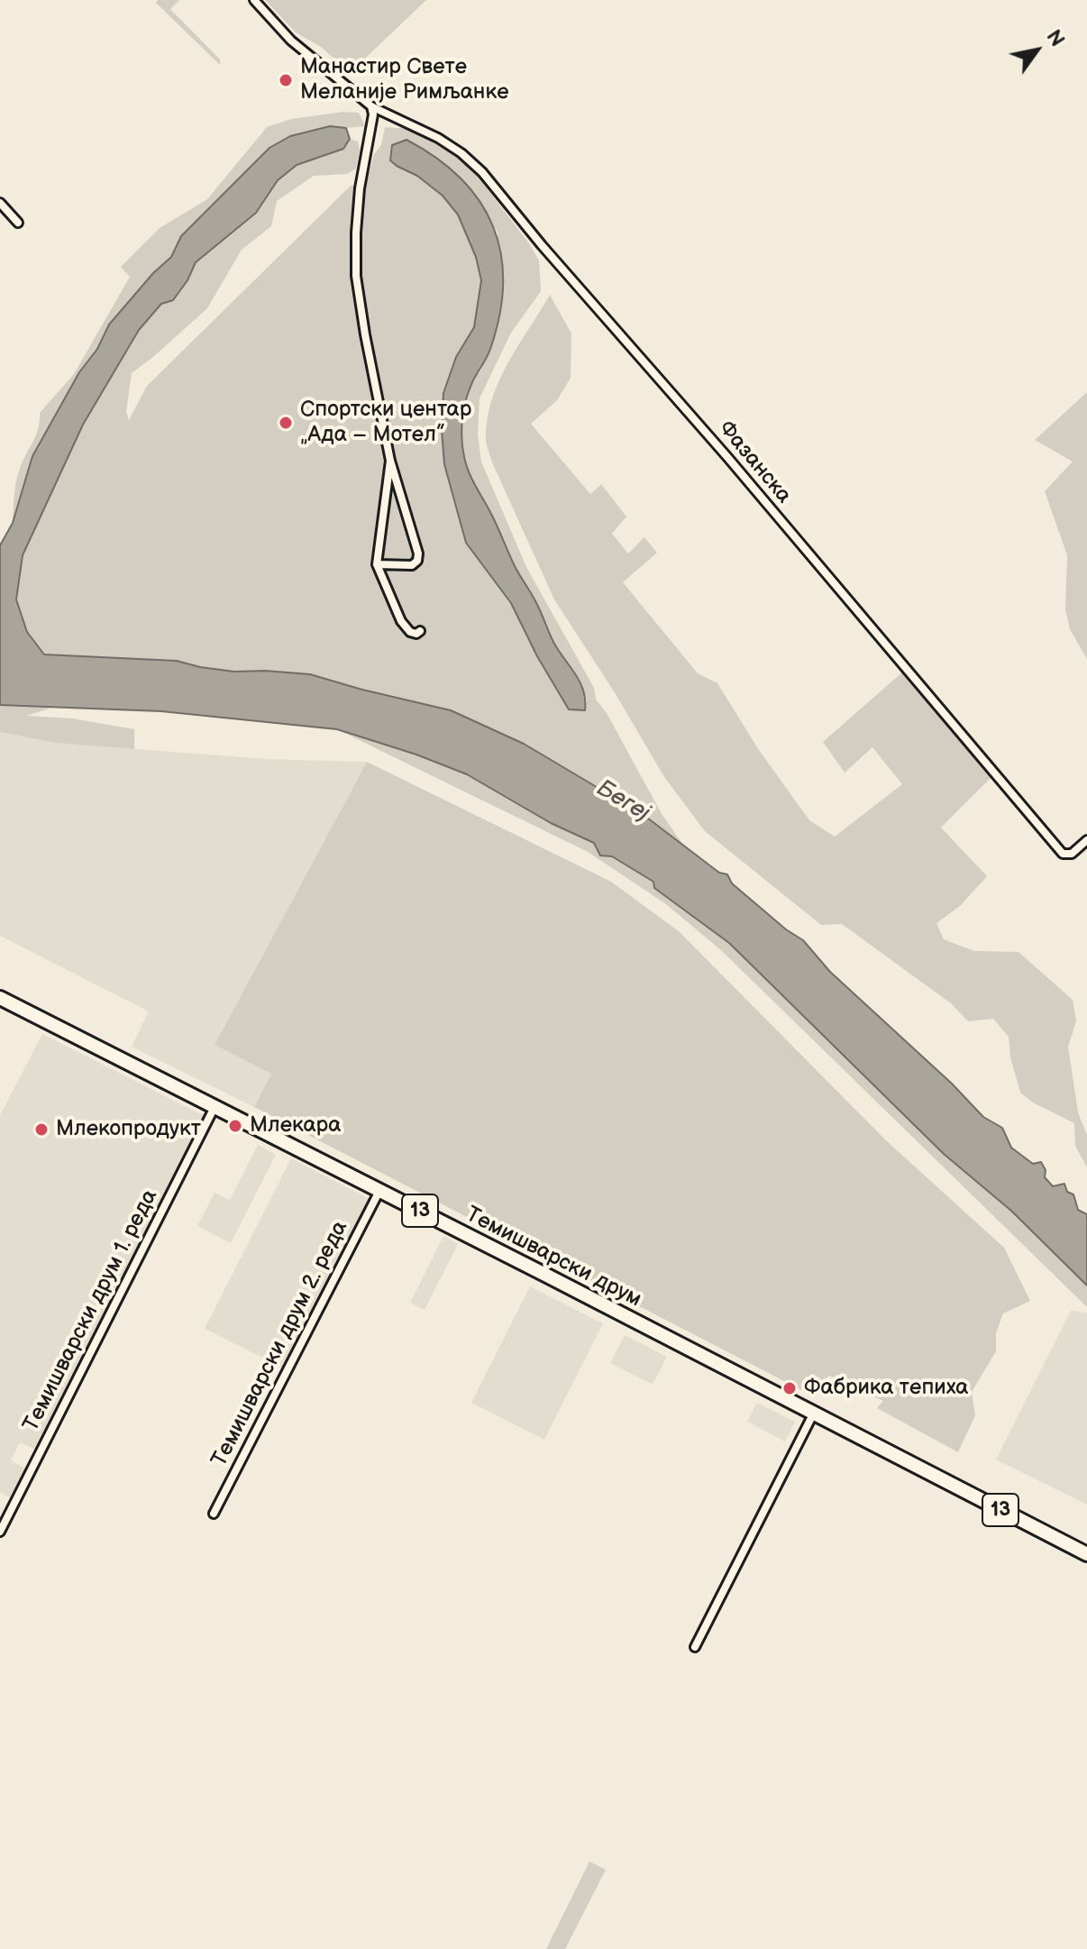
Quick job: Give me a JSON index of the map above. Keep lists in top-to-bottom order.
{
  "streets": {
    "main road": ["13", "Темишварски друм"],
    "street": ["Фазанска", "Темишварски друм 1. реда", "Темишварски друм 2. реда"]
  },
  "crossings": [
    ["Темишварски друм", "Темишварски друм 1. реда"],
    ["Темишварски друм", "Темишварски друм 2. реда"]
  ],
  "water": ["Бегеј"],
  "places": [
    "Манастир Свете Меланије Римљанке",
    "Спортски центар „Ада – Мотел”",
    "Млекара",
    "Млекопродукт",
    "Фабрика тепиха"
  ],
  "north": "top right"
}
